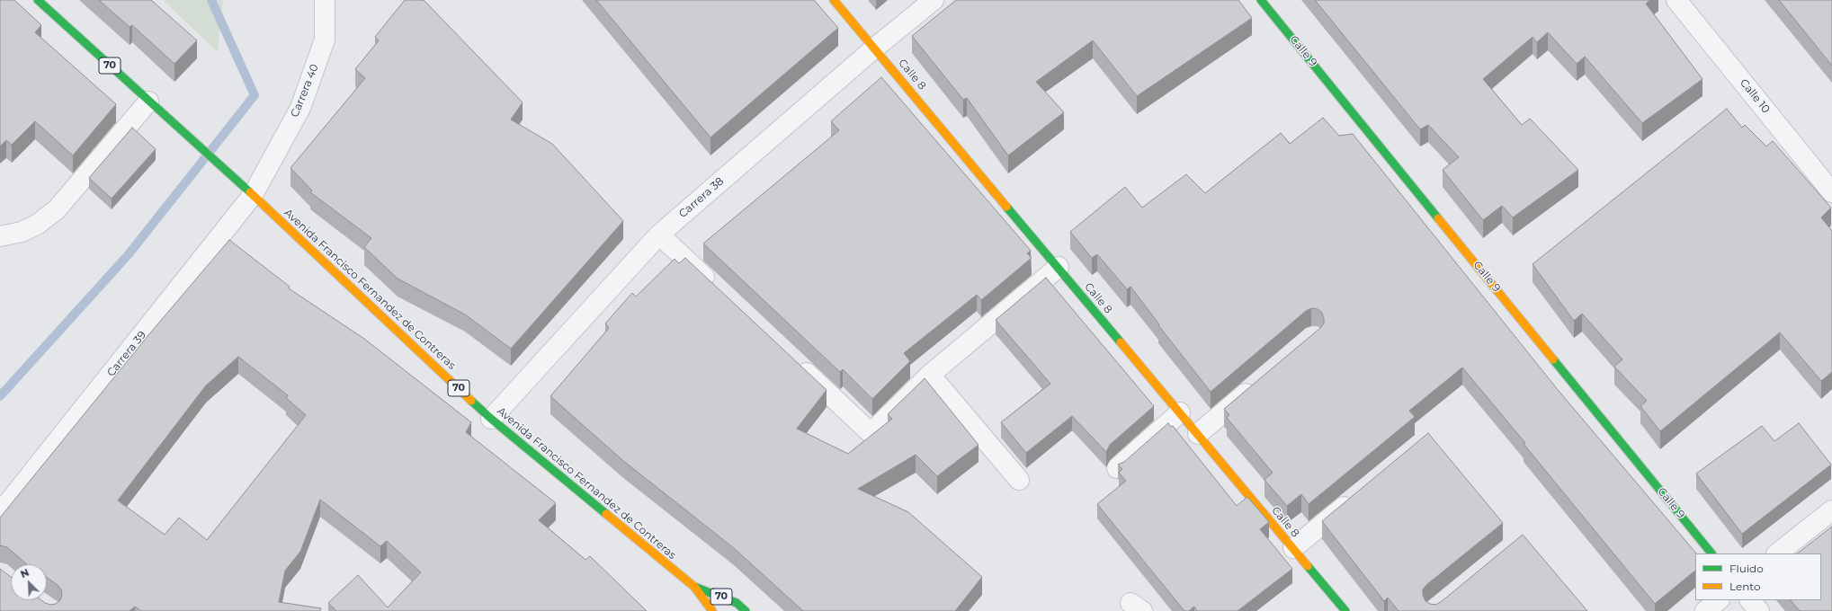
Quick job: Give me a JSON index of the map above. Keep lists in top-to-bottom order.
{
  "streets": {
    "street": [
      "Calle 9",
      "70",
      "Calle 8",
      "Carrera 40",
      "Calle 10",
      "Carrera 38",
      "Avenida Francisco Fernandez de Contreras",
      "Carrera 39"
    ]
  },
  "crossings": [
    ["Calle 8", "Carrera 38"],
    ["Carrera 40", "Avenida Francisco Fernandez de Contreras"],
    ["Carrera 40", "Carrera 39"],
    ["Carrera 38", "Avenida Francisco Fernandez de Contreras"],
    ["Avenida Francisco Fernandez de Contreras", "Carrera 39"]
  ],
  "legend": ["Fluido", "Lento"],
  "north": "top left"
}
